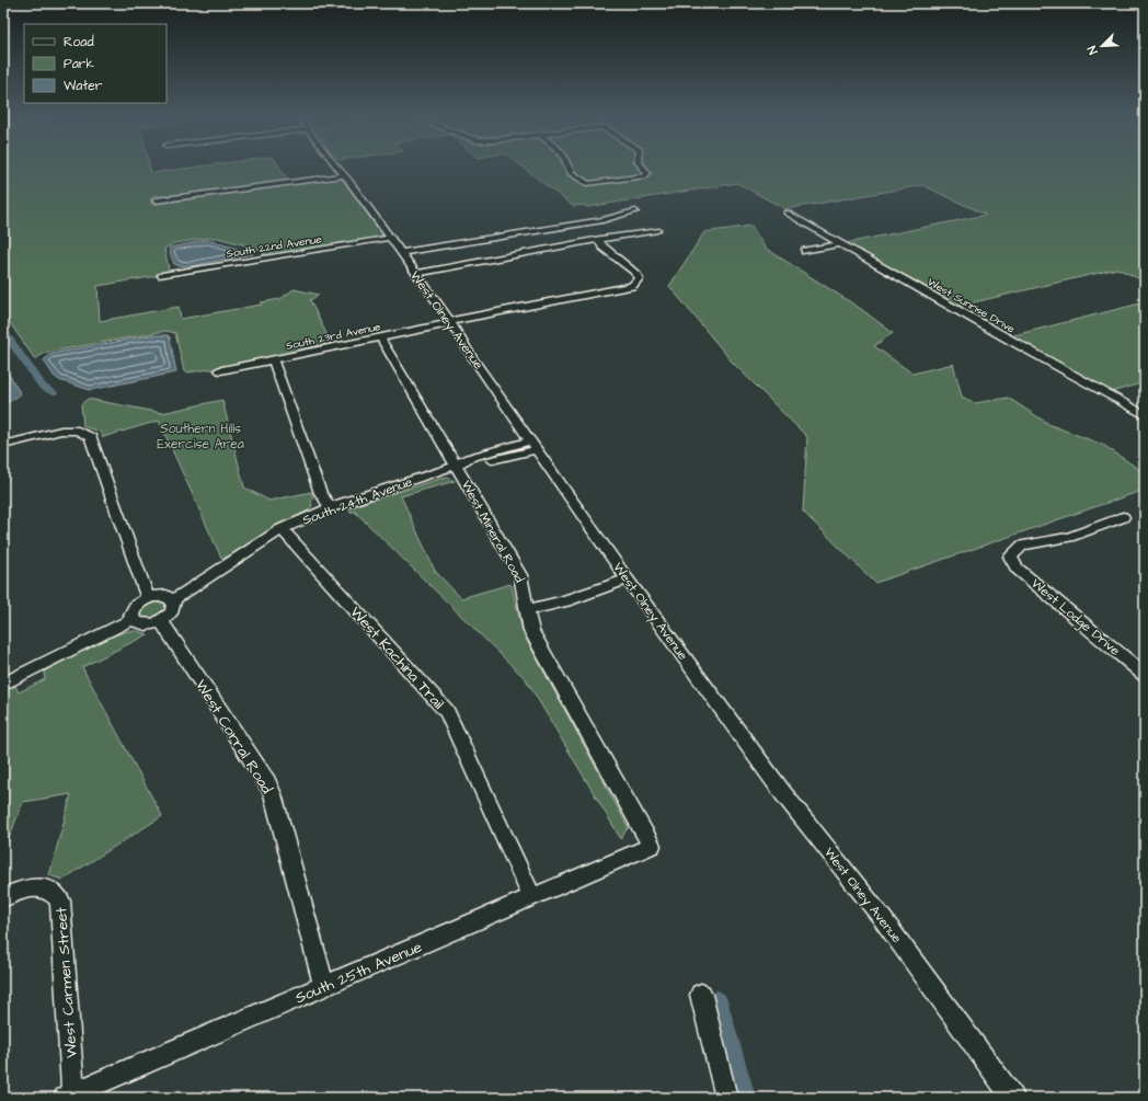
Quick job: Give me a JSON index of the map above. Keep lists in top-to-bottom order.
{
  "streets": {
    "street": [
      "South 22nd Avenue",
      "West Sunrise Drive",
      "West Olney Avenue",
      "South 23rd Avenue",
      "South 24th Avenue",
      "West Mineral Road",
      "West Lodge Drive",
      "West Kachina Trail",
      "West Corral Road",
      "South 25th Avenue",
      "West Carmen Street"
    ]
  },
  "crossings": [
    ["South 22nd Avenue", "West Olney Avenue"],
    ["West Olney Avenue", "South 23rd Avenue"],
    ["West Olney Avenue", "South 24th Avenue"],
    ["South 23rd Avenue", "West Mineral Road"],
    ["South 24th Avenue", "West Mineral Road"],
    ["South 24th Avenue", "West Kachina Trail"],
    ["South 24th Avenue", "West Corral Road"],
    ["West Mineral Road", "South 25th Avenue"],
    ["West Kachina Trail", "South 25th Avenue"],
    ["West Corral Road", "South 25th Avenue"],
    ["South 25th Avenue", "West Carmen Street"]
  ],
  "parks": ["Southern Hills Exercise Area"],
  "legend": ["Road", "Park", "Water"],
  "north": "bottom left"
}
